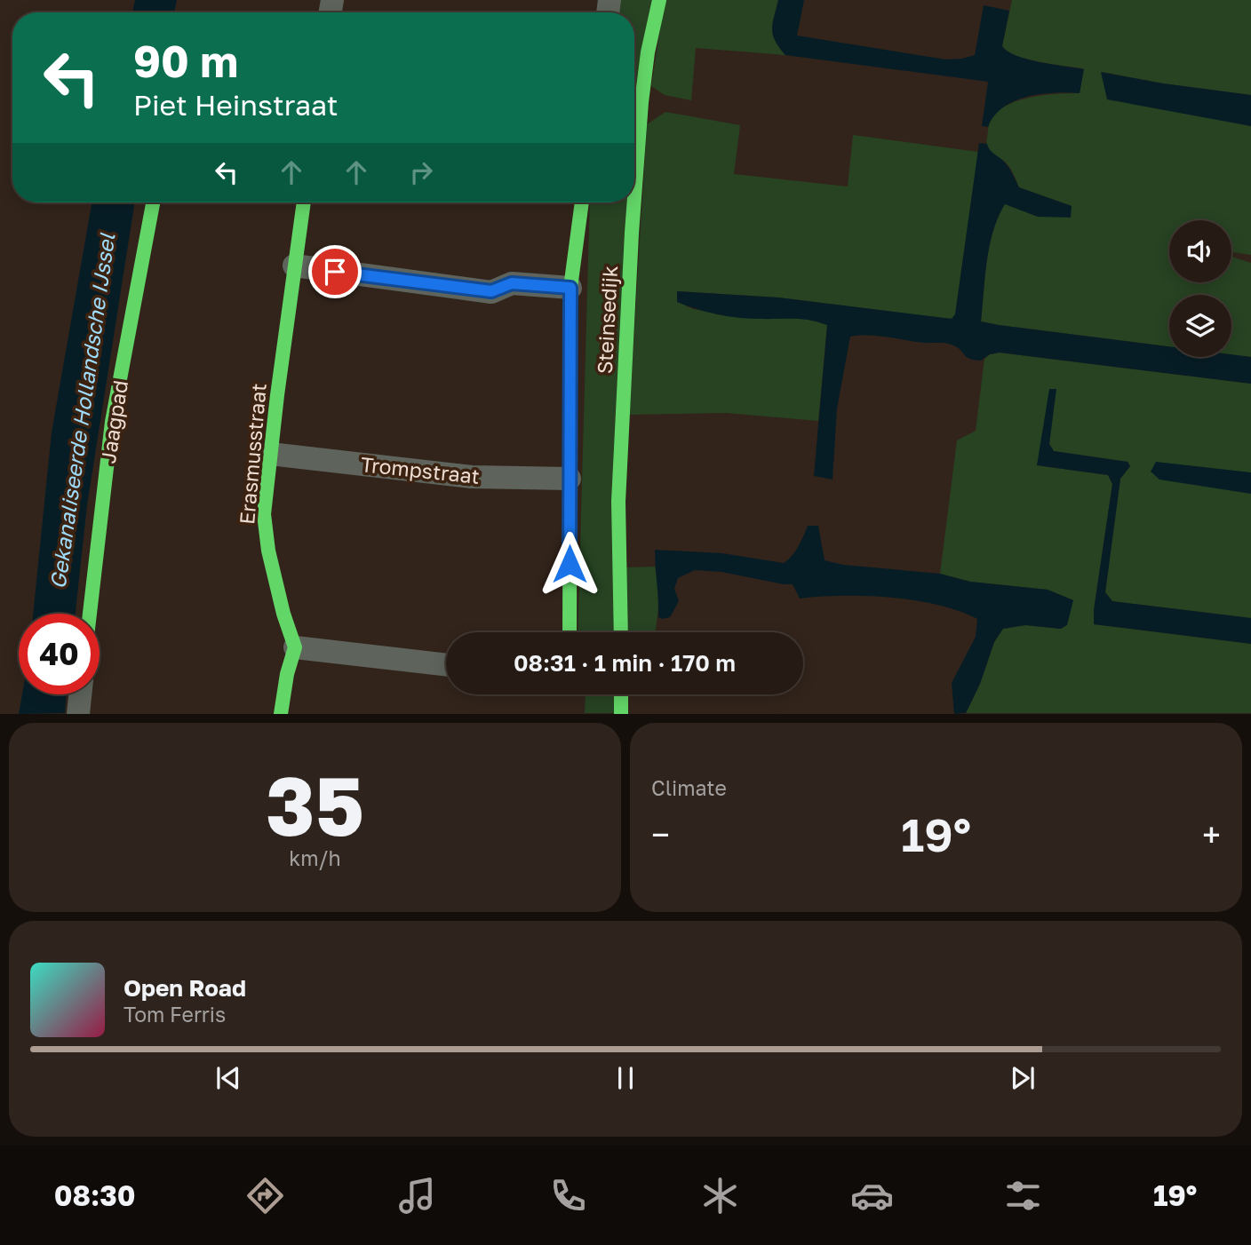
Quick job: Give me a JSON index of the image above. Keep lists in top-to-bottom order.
{
  "streets": {
    "street": [
      "Steinsedijk",
      "Jaagpad",
      "Erasmusstraat",
      "Trompstraat"
    ]
  },
  "crossings": [
    ["Erasmusstraat", "Trompstraat"]
  ],
  "water": ["Gekanaliseerde Hollandsche IJssel"],
  "page": {
    "turn": ["90 m", "Piet Heinstraat"],
    "limit": "40",
    "trip": "08:31 · 1 min · 170 m",
    "tile": [
      ["35", "km/h"],
      "Climate"
    ],
    "heat": ["−", "19°", "+"],
    "song": ["Open Road", "Tom Ferris"],
    "tabs": ["08:30", "19°"]
  }
}
